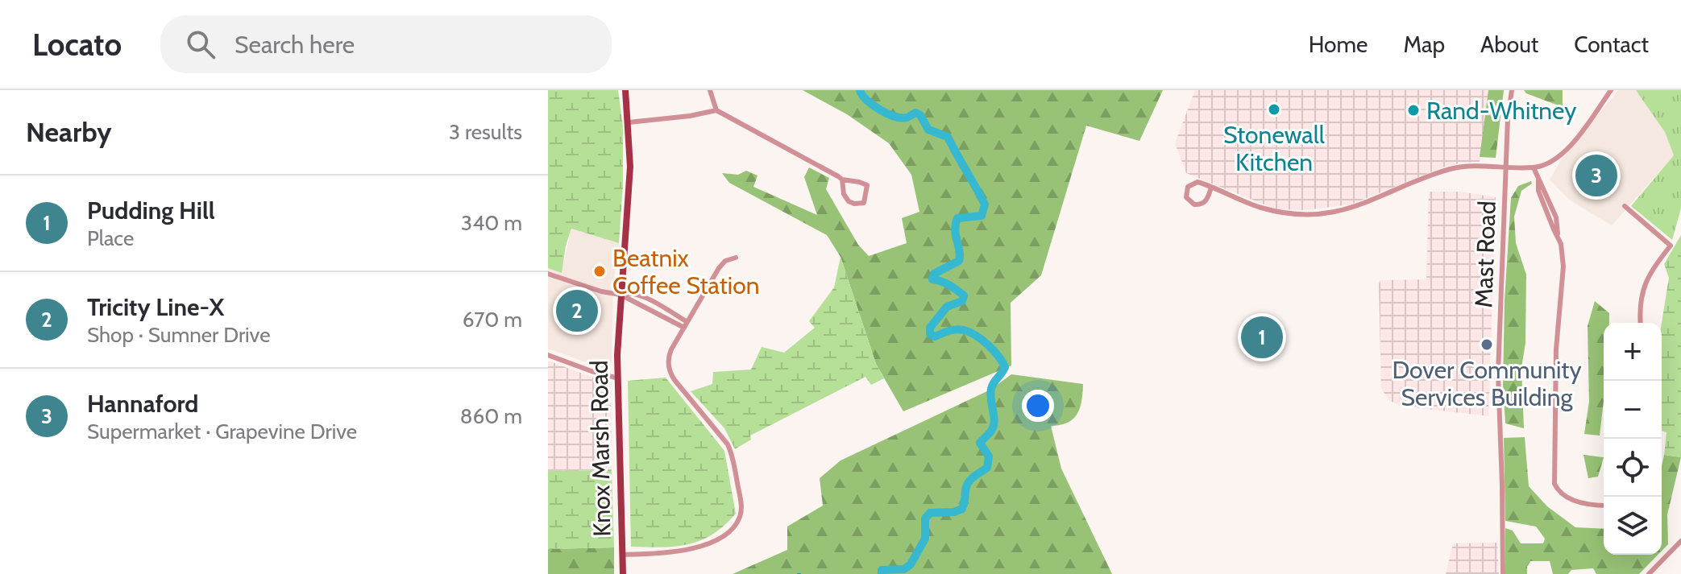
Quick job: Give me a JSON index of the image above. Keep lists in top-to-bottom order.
{
  "streets": {
    "main road": ["Knox Marsh Road"],
    "street": ["Mast Road"]
  },
  "places": [
    "Stonewall Kitchen",
    "Rand-Whitney",
    "Beatnix Coffee Station",
    "Dover Community Services Building"
  ],
  "page": {
    "header": "Locato",
    "search": "Search here",
    "nav": [
      "Home",
      "Map",
      "About",
      "Contact"
    ],
    "heading": ["Nearby", "3 results"],
    "pins": ["3", "2", "1"],
    "list": [
      {
        "mark": "1",
        "name": "Pudding Hill",
        "note": "Place",
        "value": "340 m"
      },
      {
        "mark": "2",
        "name": "Tricity Line-X",
        "note": "Shop · Sumner Drive",
        "value": "670 m"
      },
      {
        "mark": "3",
        "name": "Hannaford",
        "note": "Supermarket · Grapevine Drive",
        "value": "860 m"
      }
    ],
    "map_buttons": ["+", "−"]
  }
}
